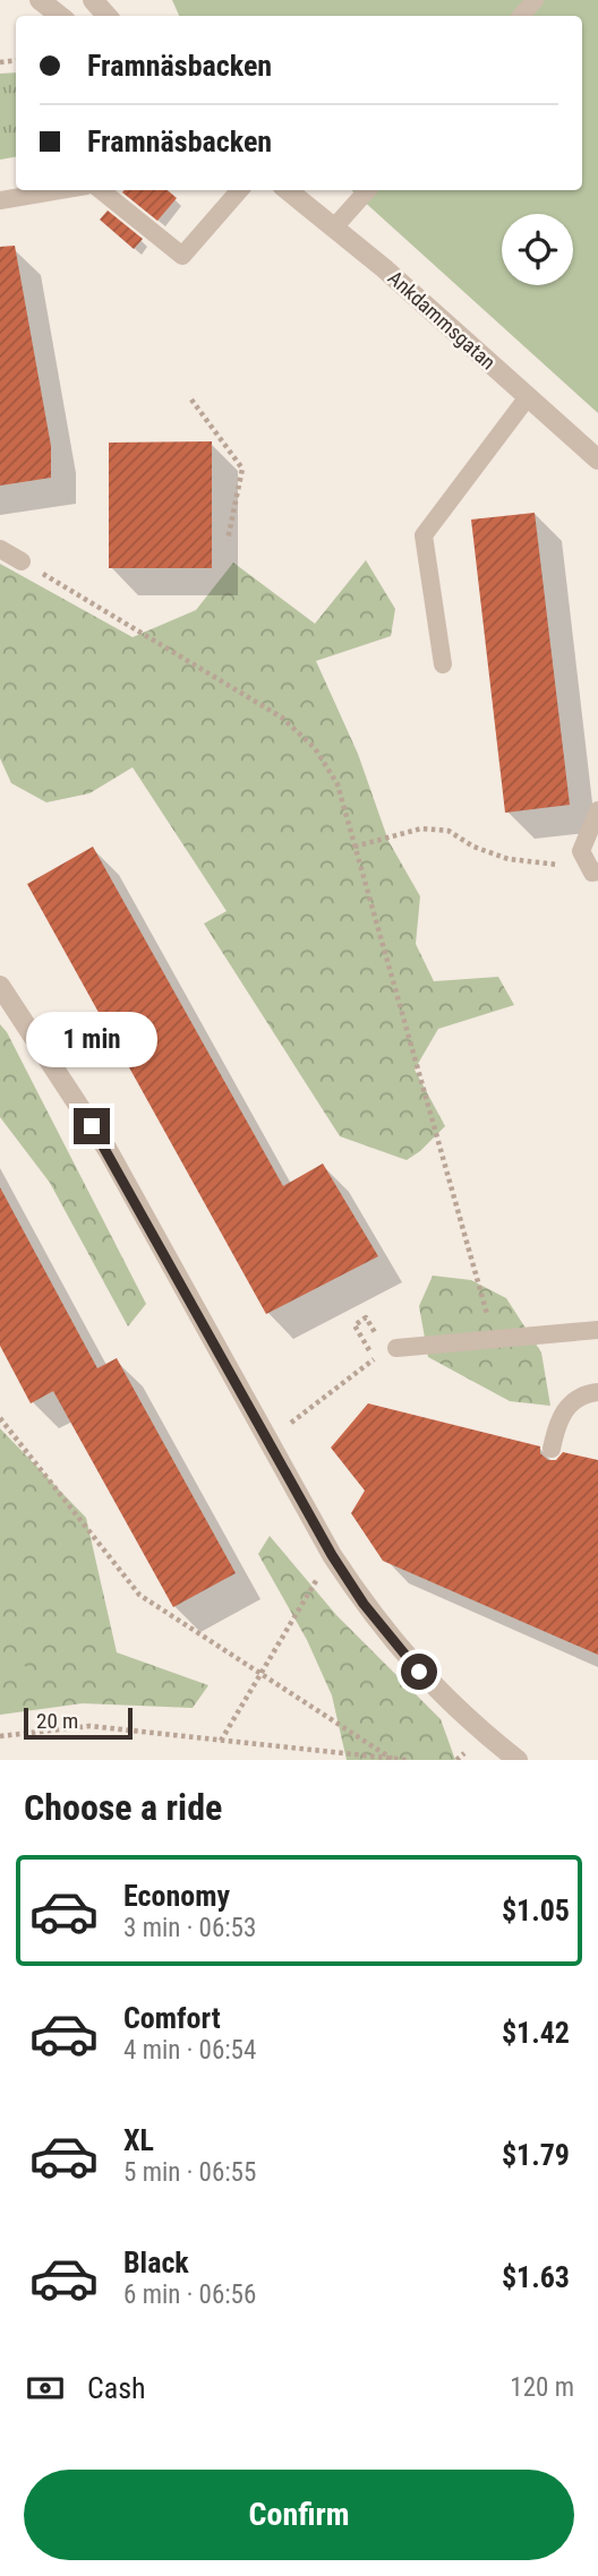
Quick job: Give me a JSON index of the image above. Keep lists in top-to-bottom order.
{
  "streets": {
    "street": ["Ankdammsgatan"]
  },
  "scale_bar": "20 m",
  "page": {
    "banner": ["Framnäsbacken", "Framnäsbacken"],
    "bubble": "1 min",
    "scale": "20 m",
    "heading": "Choose a ride",
    "list": [
      {
        "name": "Economy",
        "note": "3 min · 06:53",
        "value": "$1.05"
      },
      {
        "name": "Comfort",
        "note": "4 min · 06:54",
        "value": "$1.42"
      },
      {
        "name": "XL",
        "note": "5 min · 06:55",
        "value": "$1.79"
      },
      {
        "name": "Black",
        "note": "6 min · 06:56",
        "value": "$1.63"
      }
    ],
    "pay": ["Cash", "120 m"],
    "buttons": "Confirm"
  }
}
